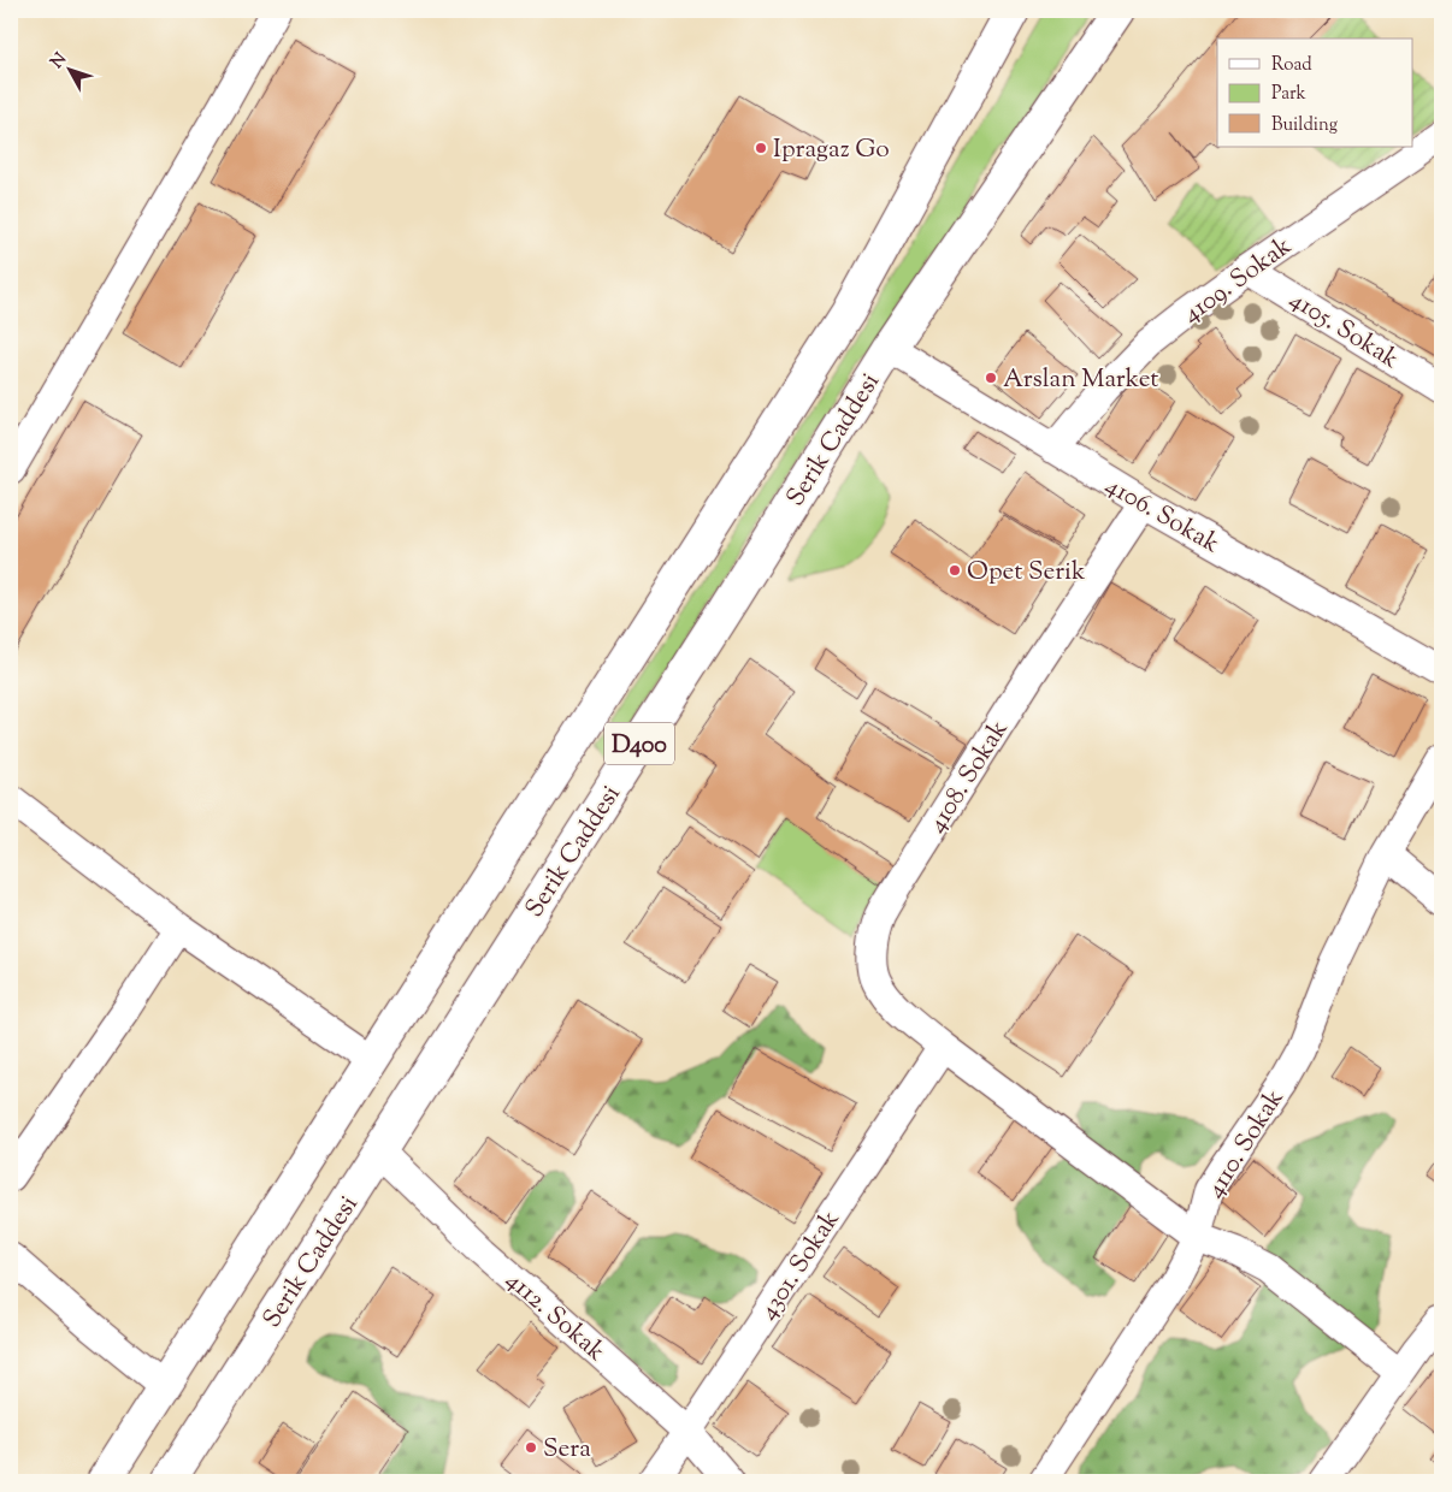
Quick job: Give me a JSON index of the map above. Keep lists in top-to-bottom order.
{
  "streets": {
    "highway": ["Serik Caddesi", "D400"],
    "street": [
      "4109. Sokak",
      "4105. Sokak",
      "4106. Sokak",
      "4108. Sokak",
      "4110. Sokak",
      "4301. Sokak",
      "4112. Sokak"
    ]
  },
  "crossings": [
    ["4109. Sokak", "4105. Sokak"],
    ["4109. Sokak", "4106. Sokak"],
    ["Serik Caddesi", "4106. Sokak"],
    ["Serik Caddesi", "4112. Sokak"],
    ["4106. Sokak", "4108. Sokak"],
    ["4108. Sokak", "4110. Sokak"],
    ["4108. Sokak", "4301. Sokak"],
    ["4301. Sokak", "4112. Sokak"]
  ],
  "places": [
    "Ipragaz Go",
    "Arslan Market",
    "Opet Serik",
    "Sera"
  ],
  "legend": ["Road", "Park", "Building"],
  "north": "top left"
}
